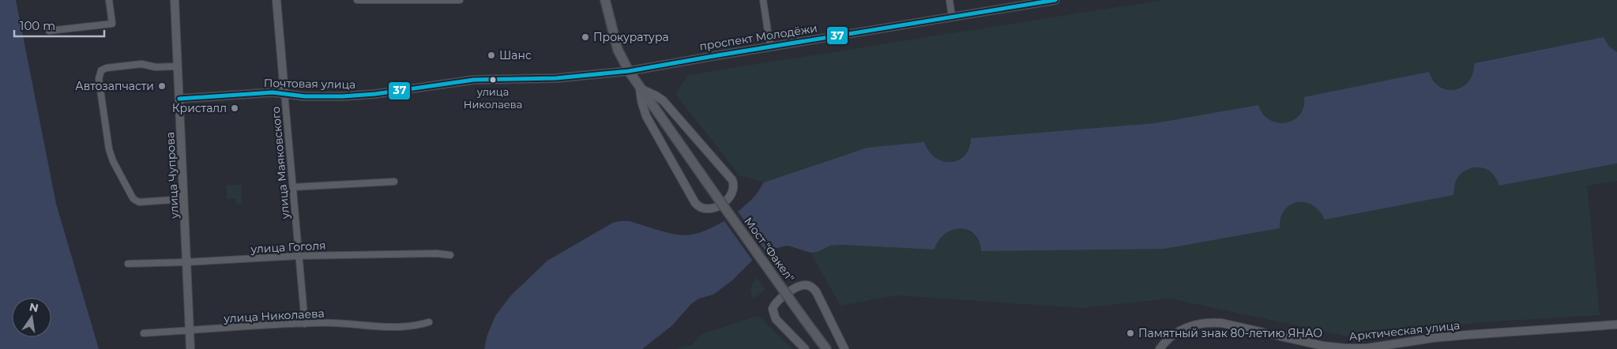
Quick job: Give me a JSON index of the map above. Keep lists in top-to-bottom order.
{
  "streets": {
    "main road": ["Мост \"Факел\""],
    "street": [
      "проспект Молодёжи",
      "Почтовая улица",
      "улица Маяковского",
      "улица Чупрова",
      "улица Гоголя",
      "улица Николаева",
      "Арктическая улица"
    ]
  },
  "crossings": [
    ["проспект Молодёжи", "Почтовая улица"],
    ["проспект Молодёжи", "Мост \"Факел\""],
    ["Почтовая улица", "улица Маяковского"],
    ["Почтовая улица", "улица Чупрова"],
    ["Почтовая улица", "Мост \"Факел\""],
    ["улица Маяковского", "улица Гоголя"],
    ["улица Маяковского", "улица Николаева"],
    ["улица Чупрова", "улица Гоголя"],
    ["улица Чупрова", "улица Николаева"]
  ],
  "places": [
    "Прокуратура",
    "Шанс",
    "улица Николаева",
    "Автозапчасти",
    "Кристалл",
    "Памятный знак 80-летию ЯНАО"
  ],
  "lines": ["transit line 37"],
  "scale_bar": "100 m",
  "north": "top"
}
